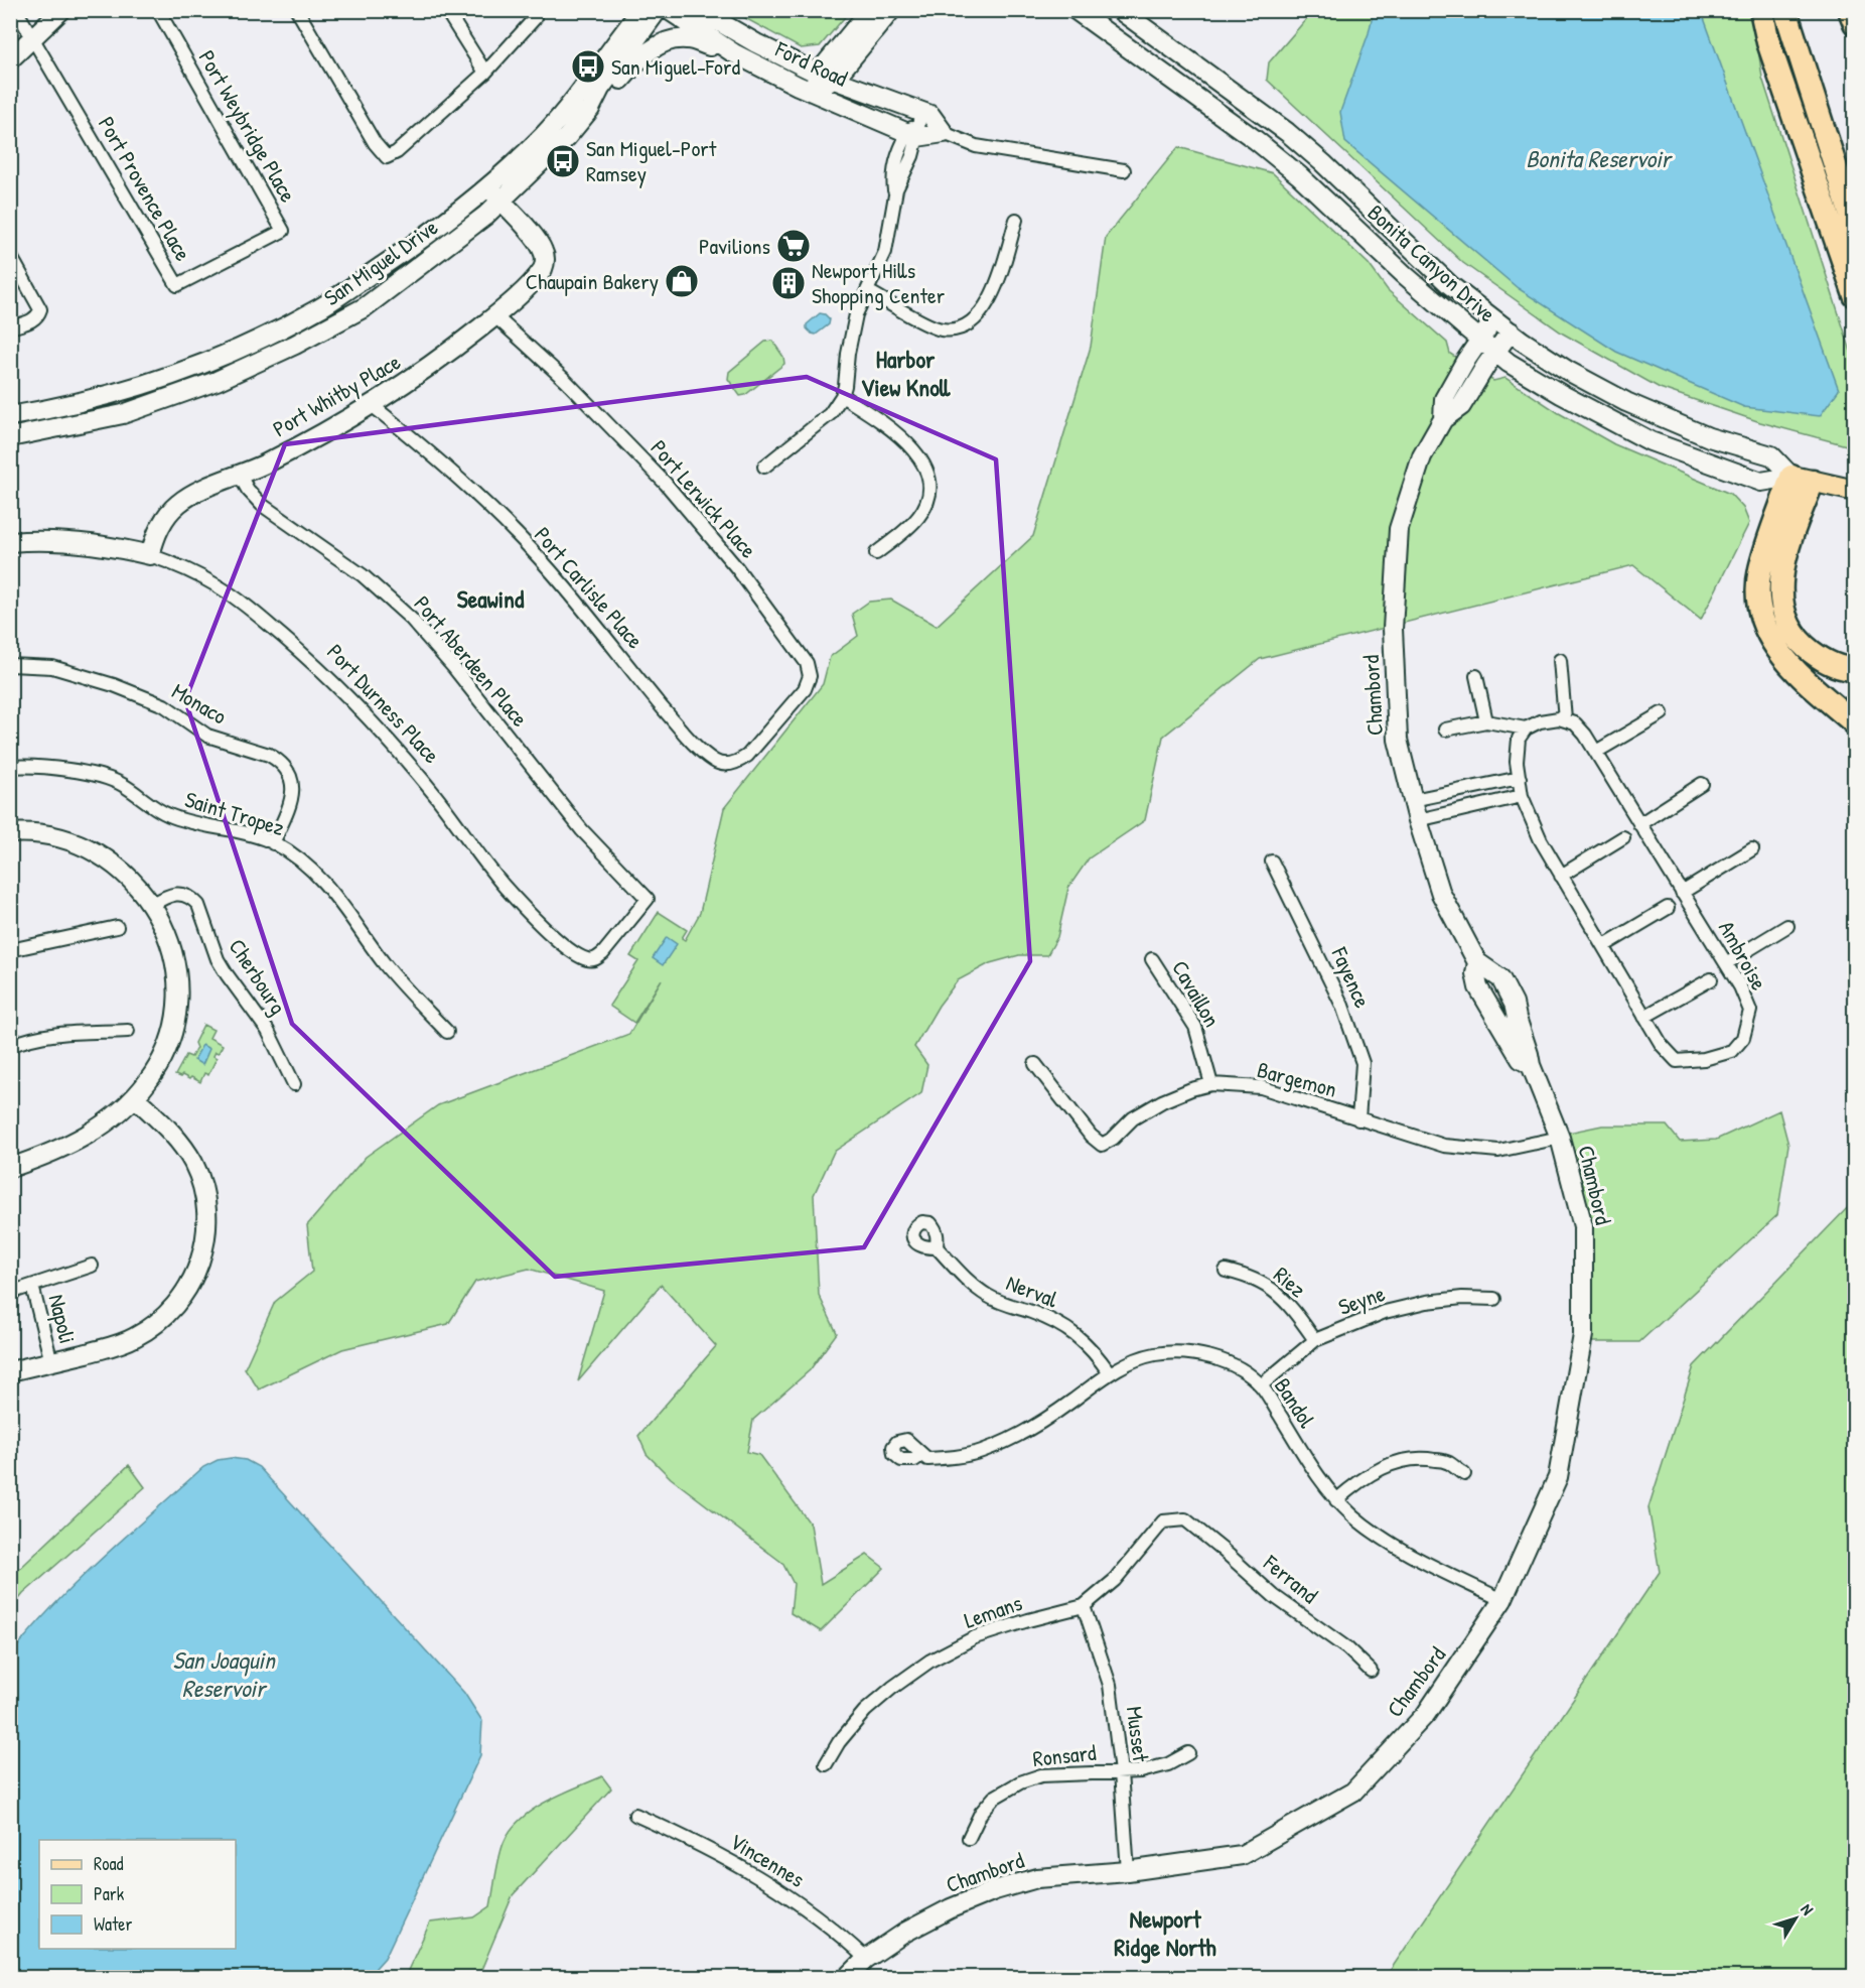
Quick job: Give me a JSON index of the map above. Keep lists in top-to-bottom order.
{
  "streets": {
    "main road": ["Bonita Canyon Drive"],
    "street": [
      "Ford Road",
      "Port Weybridge Place",
      "Port Provence Place",
      "San Miguel Drive",
      "Port Whitby Place",
      "Port Lerwick Place",
      "Port Carlisle Place",
      "Port Aberdeen Place",
      "Chambord",
      "Monaco",
      "Port Durness Place",
      "Saint Tropez",
      "Ambroise",
      "Cherbourg",
      "Fayence",
      "Cavaillon",
      "Bargemon",
      "Riez",
      "Nerval",
      "Seyne",
      "Napoli",
      "Bandol",
      "Ferrand",
      "Lemans",
      "Musset",
      "Ronsard",
      "Vincennes"
    ]
  },
  "crossings": [
    ["Port Weybridge Place", "Port Provence Place"],
    ["San Miguel Drive", "Port Whitby Place"],
    ["Bonita Canyon Drive", "Chambord"],
    ["Port Whitby Place", "Port Lerwick Place"],
    ["Port Whitby Place", "Port Carlisle Place"],
    ["Port Whitby Place", "Port Aberdeen Place"],
    ["Port Whitby Place", "Port Durness Place"],
    ["Port Lerwick Place", "Port Carlisle Place"],
    ["Port Aberdeen Place", "Port Durness Place"],
    ["Chambord", "Bargemon"],
    ["Chambord", "Bandol"],
    ["Chambord", "Musset"],
    ["Chambord", "Vincennes"],
    ["Monaco", "Saint Tropez"],
    ["Fayence", "Bargemon"],
    ["Cavaillon", "Bargemon"],
    ["Riez", "Seyne"],
    ["Nerval", "Bandol"],
    ["Seyne", "Bandol"],
    ["Ferrand", "Lemans"],
    ["Lemans", "Musset"],
    ["Musset", "Ronsard"]
  ],
  "districts": ["Harbor View Knoll", "Seawind", "Newport Ridge North"],
  "water": ["Bonita Reservoir", "San Joaquin Reservoir"],
  "places": {
    "bus stop": ["San Miguel-Ford", "San Miguel-Port Ramsey"],
    "supermarket": ["Pavilions"],
    "shop": ["Chaupain Bakery"],
    "building": ["Newport Hills Shopping Center"]
  },
  "legend": ["Road", "Park", "Water"],
  "north": "top right"
}
